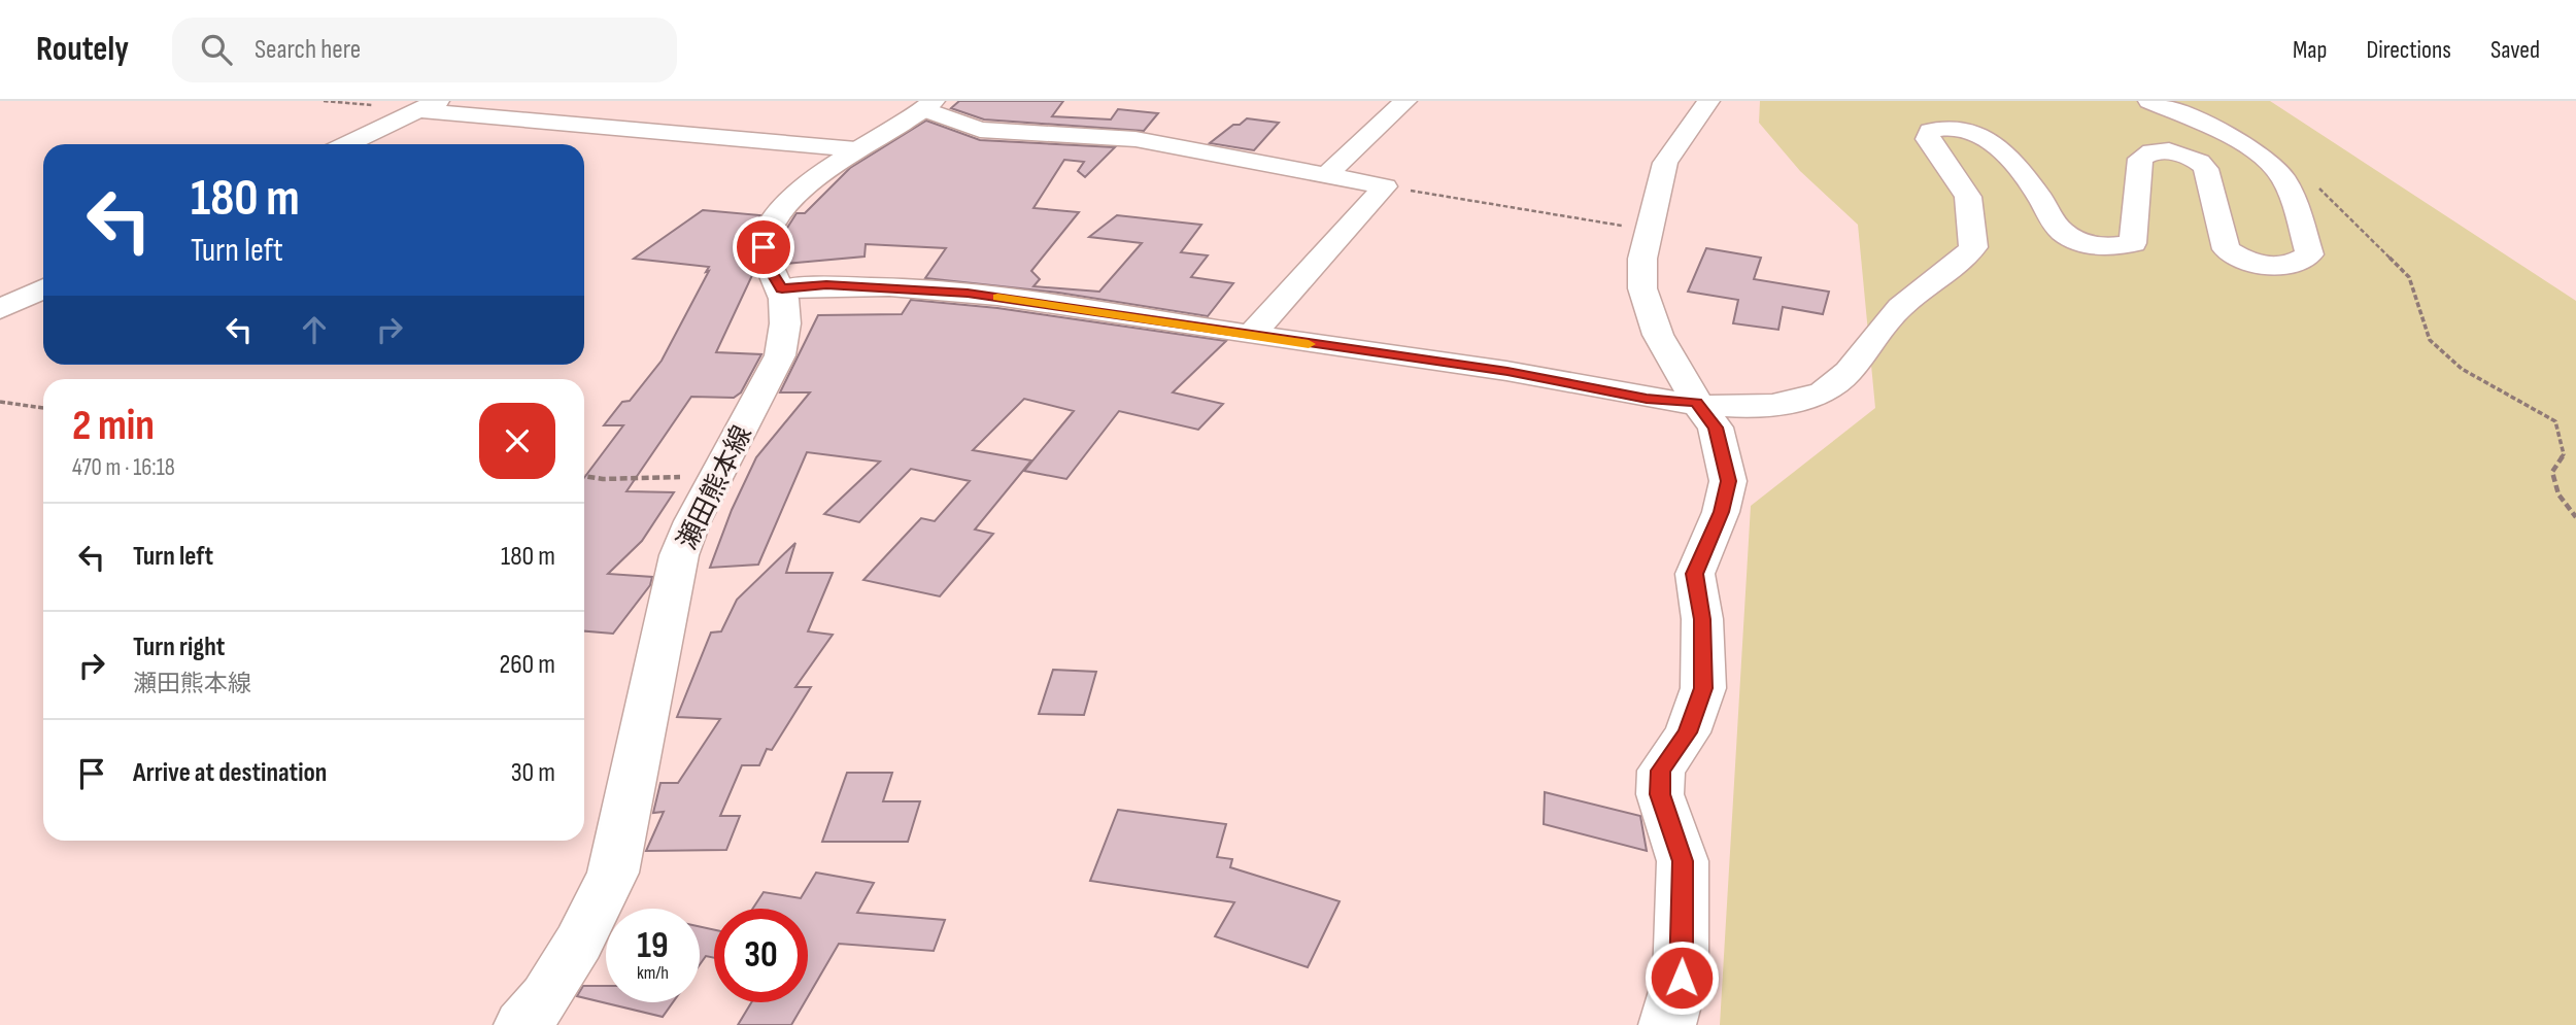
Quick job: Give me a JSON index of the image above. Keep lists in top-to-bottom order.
{
  "streets": {
    "street": ["瀬田熊本線"]
  },
  "page": {
    "header": "Routely",
    "search": "Search here",
    "nav": ["Map", "Directions", "Saved"],
    "turn": ["180 m", "Turn left"],
    "heading": ["2 min", "470 m · 16:18"],
    "list": [
      {
        "name": "Turn left",
        "value": "180 m"
      },
      {
        "name": "Turn right",
        "note": "瀬田熊本線",
        "value": "260 m"
      },
      {
        "name": "Arrive at destination",
        "value": "30 m"
      }
    ],
    "speed": "19 km/h",
    "limit": "30"
  }
}
